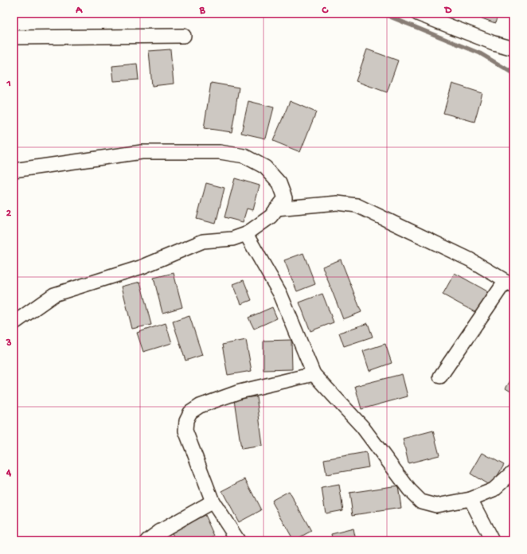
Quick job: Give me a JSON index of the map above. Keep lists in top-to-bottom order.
{
  "grid": {
    "columns": [
      "A",
      "B",
      "C",
      "D"
    ],
    "rows": [
      "1",
      "2",
      "3",
      "4"
    ]
  }
}
